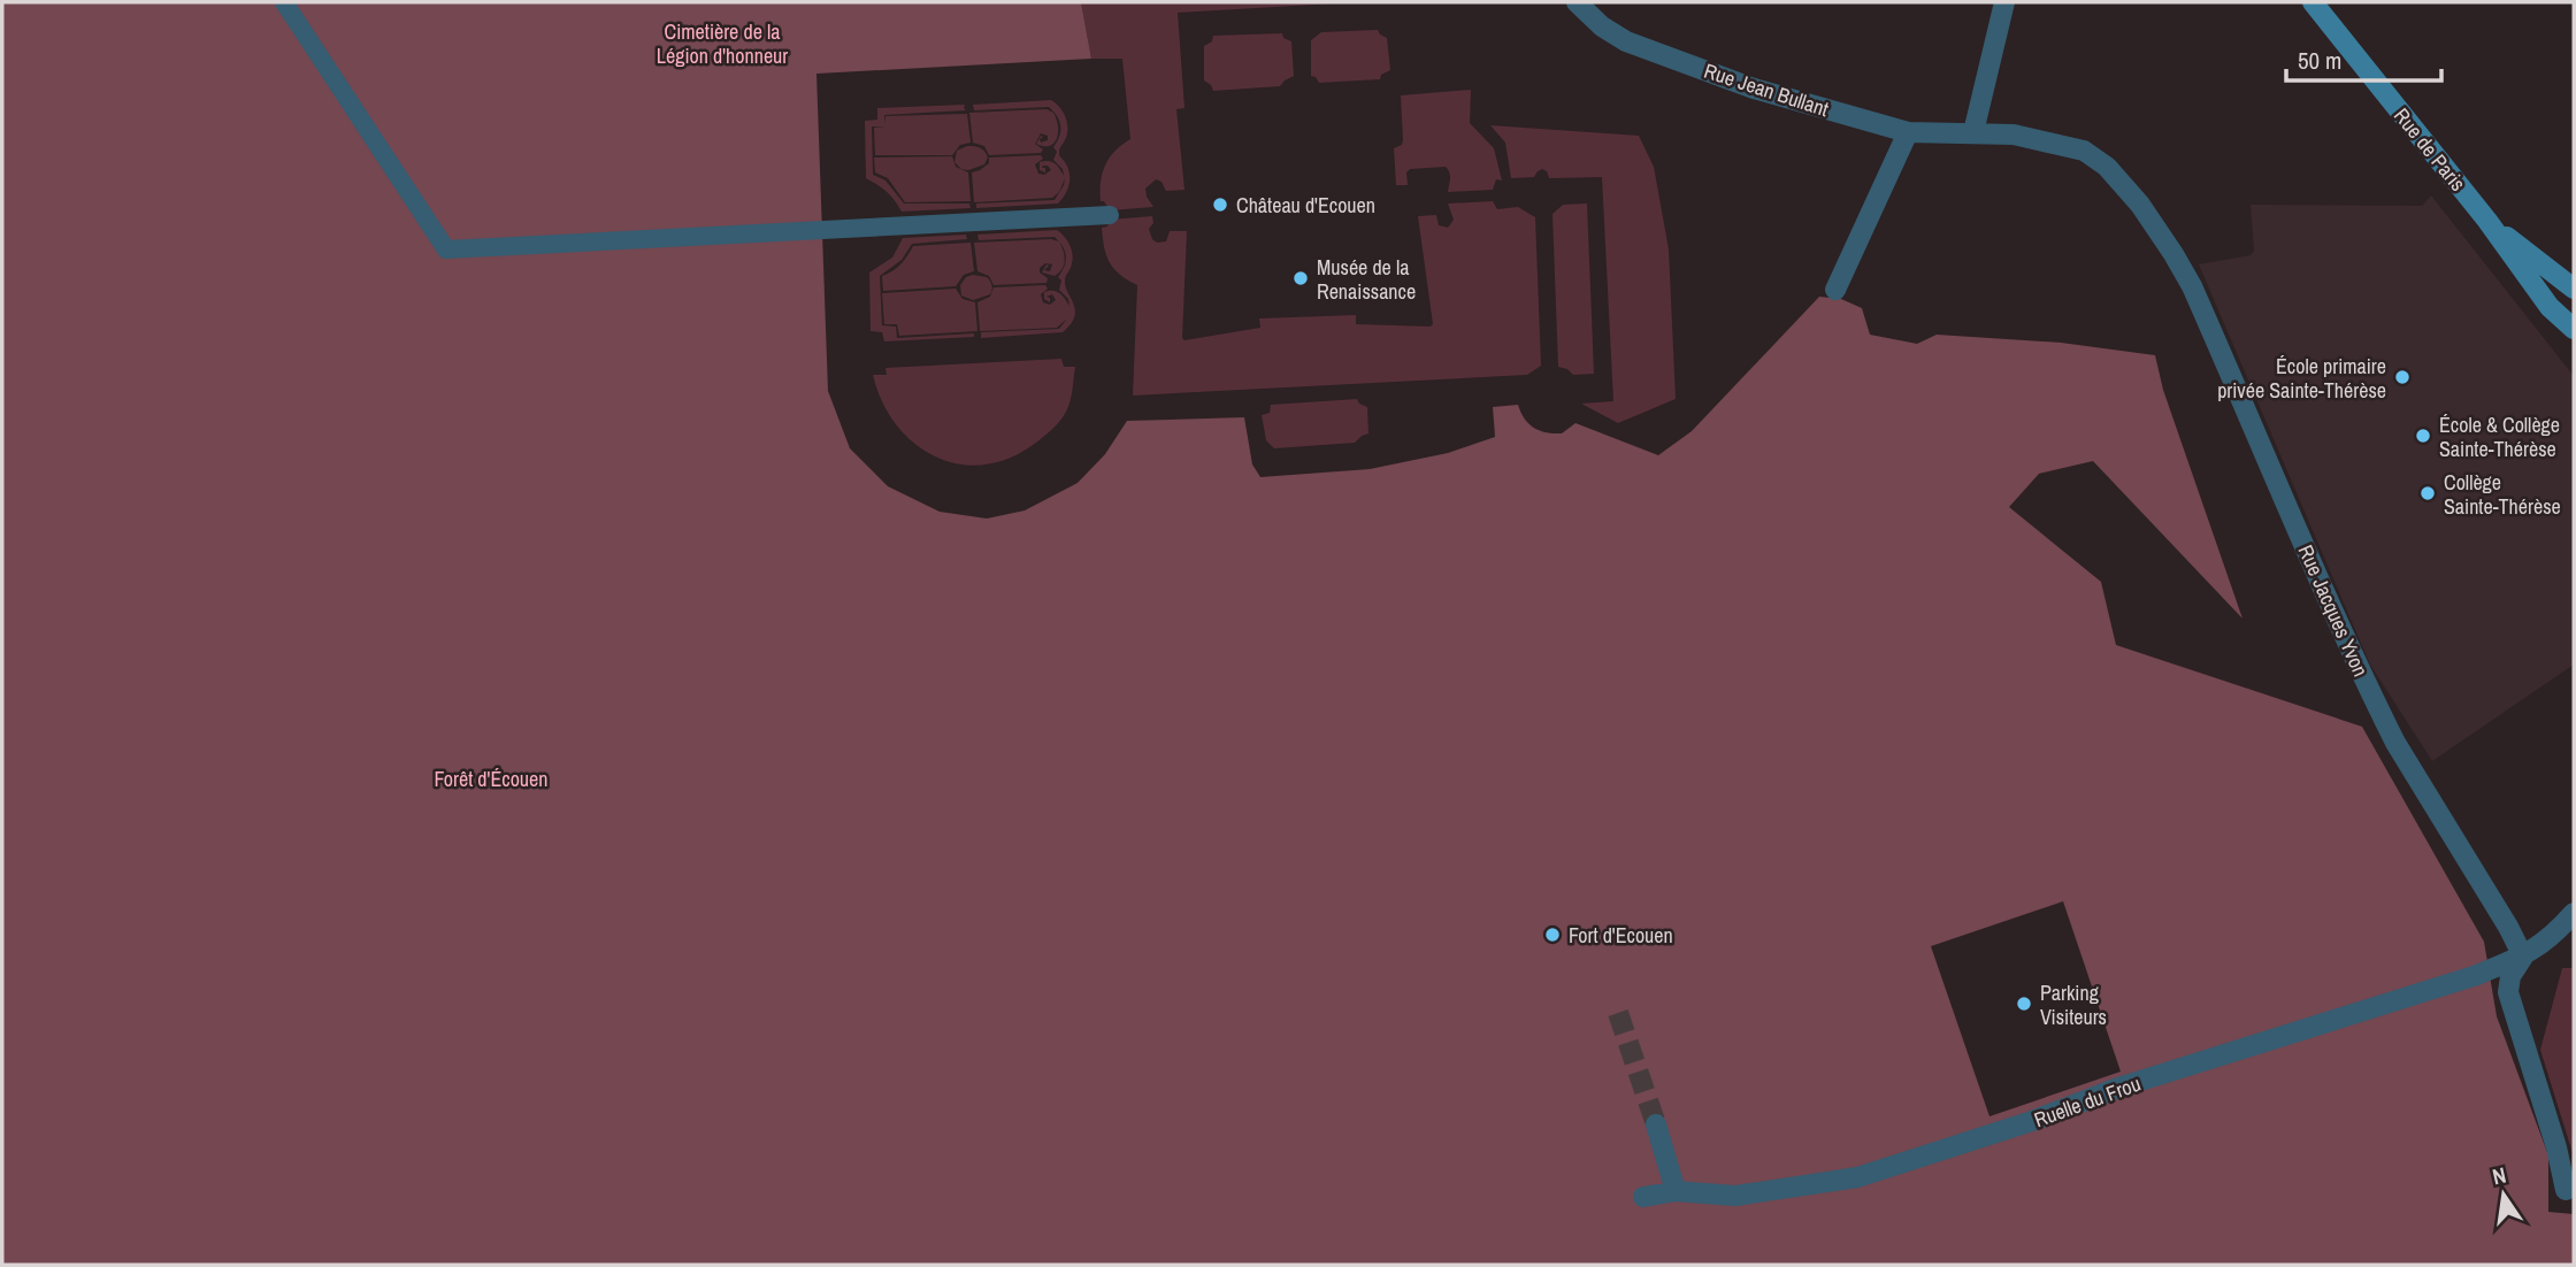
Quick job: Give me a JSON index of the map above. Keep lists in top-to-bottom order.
{
  "streets": {
    "main road": ["Rue de Paris"],
    "street": ["Rue Jean Bullant", "Rue Jacques Yvon", "Ruelle du Frou"]
  },
  "crossings": [
    ["Rue Jean Bullant", "Rue Jacques Yvon"],
    ["Rue Jacques Yvon", "Ruelle du Frou"]
  ],
  "parks": ["Cimetière de la Légion d'honneur", "Forêt d'Écouen"],
  "places": [
    "Château d'Ecouen",
    "Musée de la Renaissance",
    "École primaire privée Sainte-Thérèse",
    "École & Collège Sainte-Thérèse",
    "Collège Sainte-Thérèse",
    "Fort d'Ecouen",
    "Parking Visiteurs"
  ],
  "scale_bar": "50 m",
  "north": "top"
}
